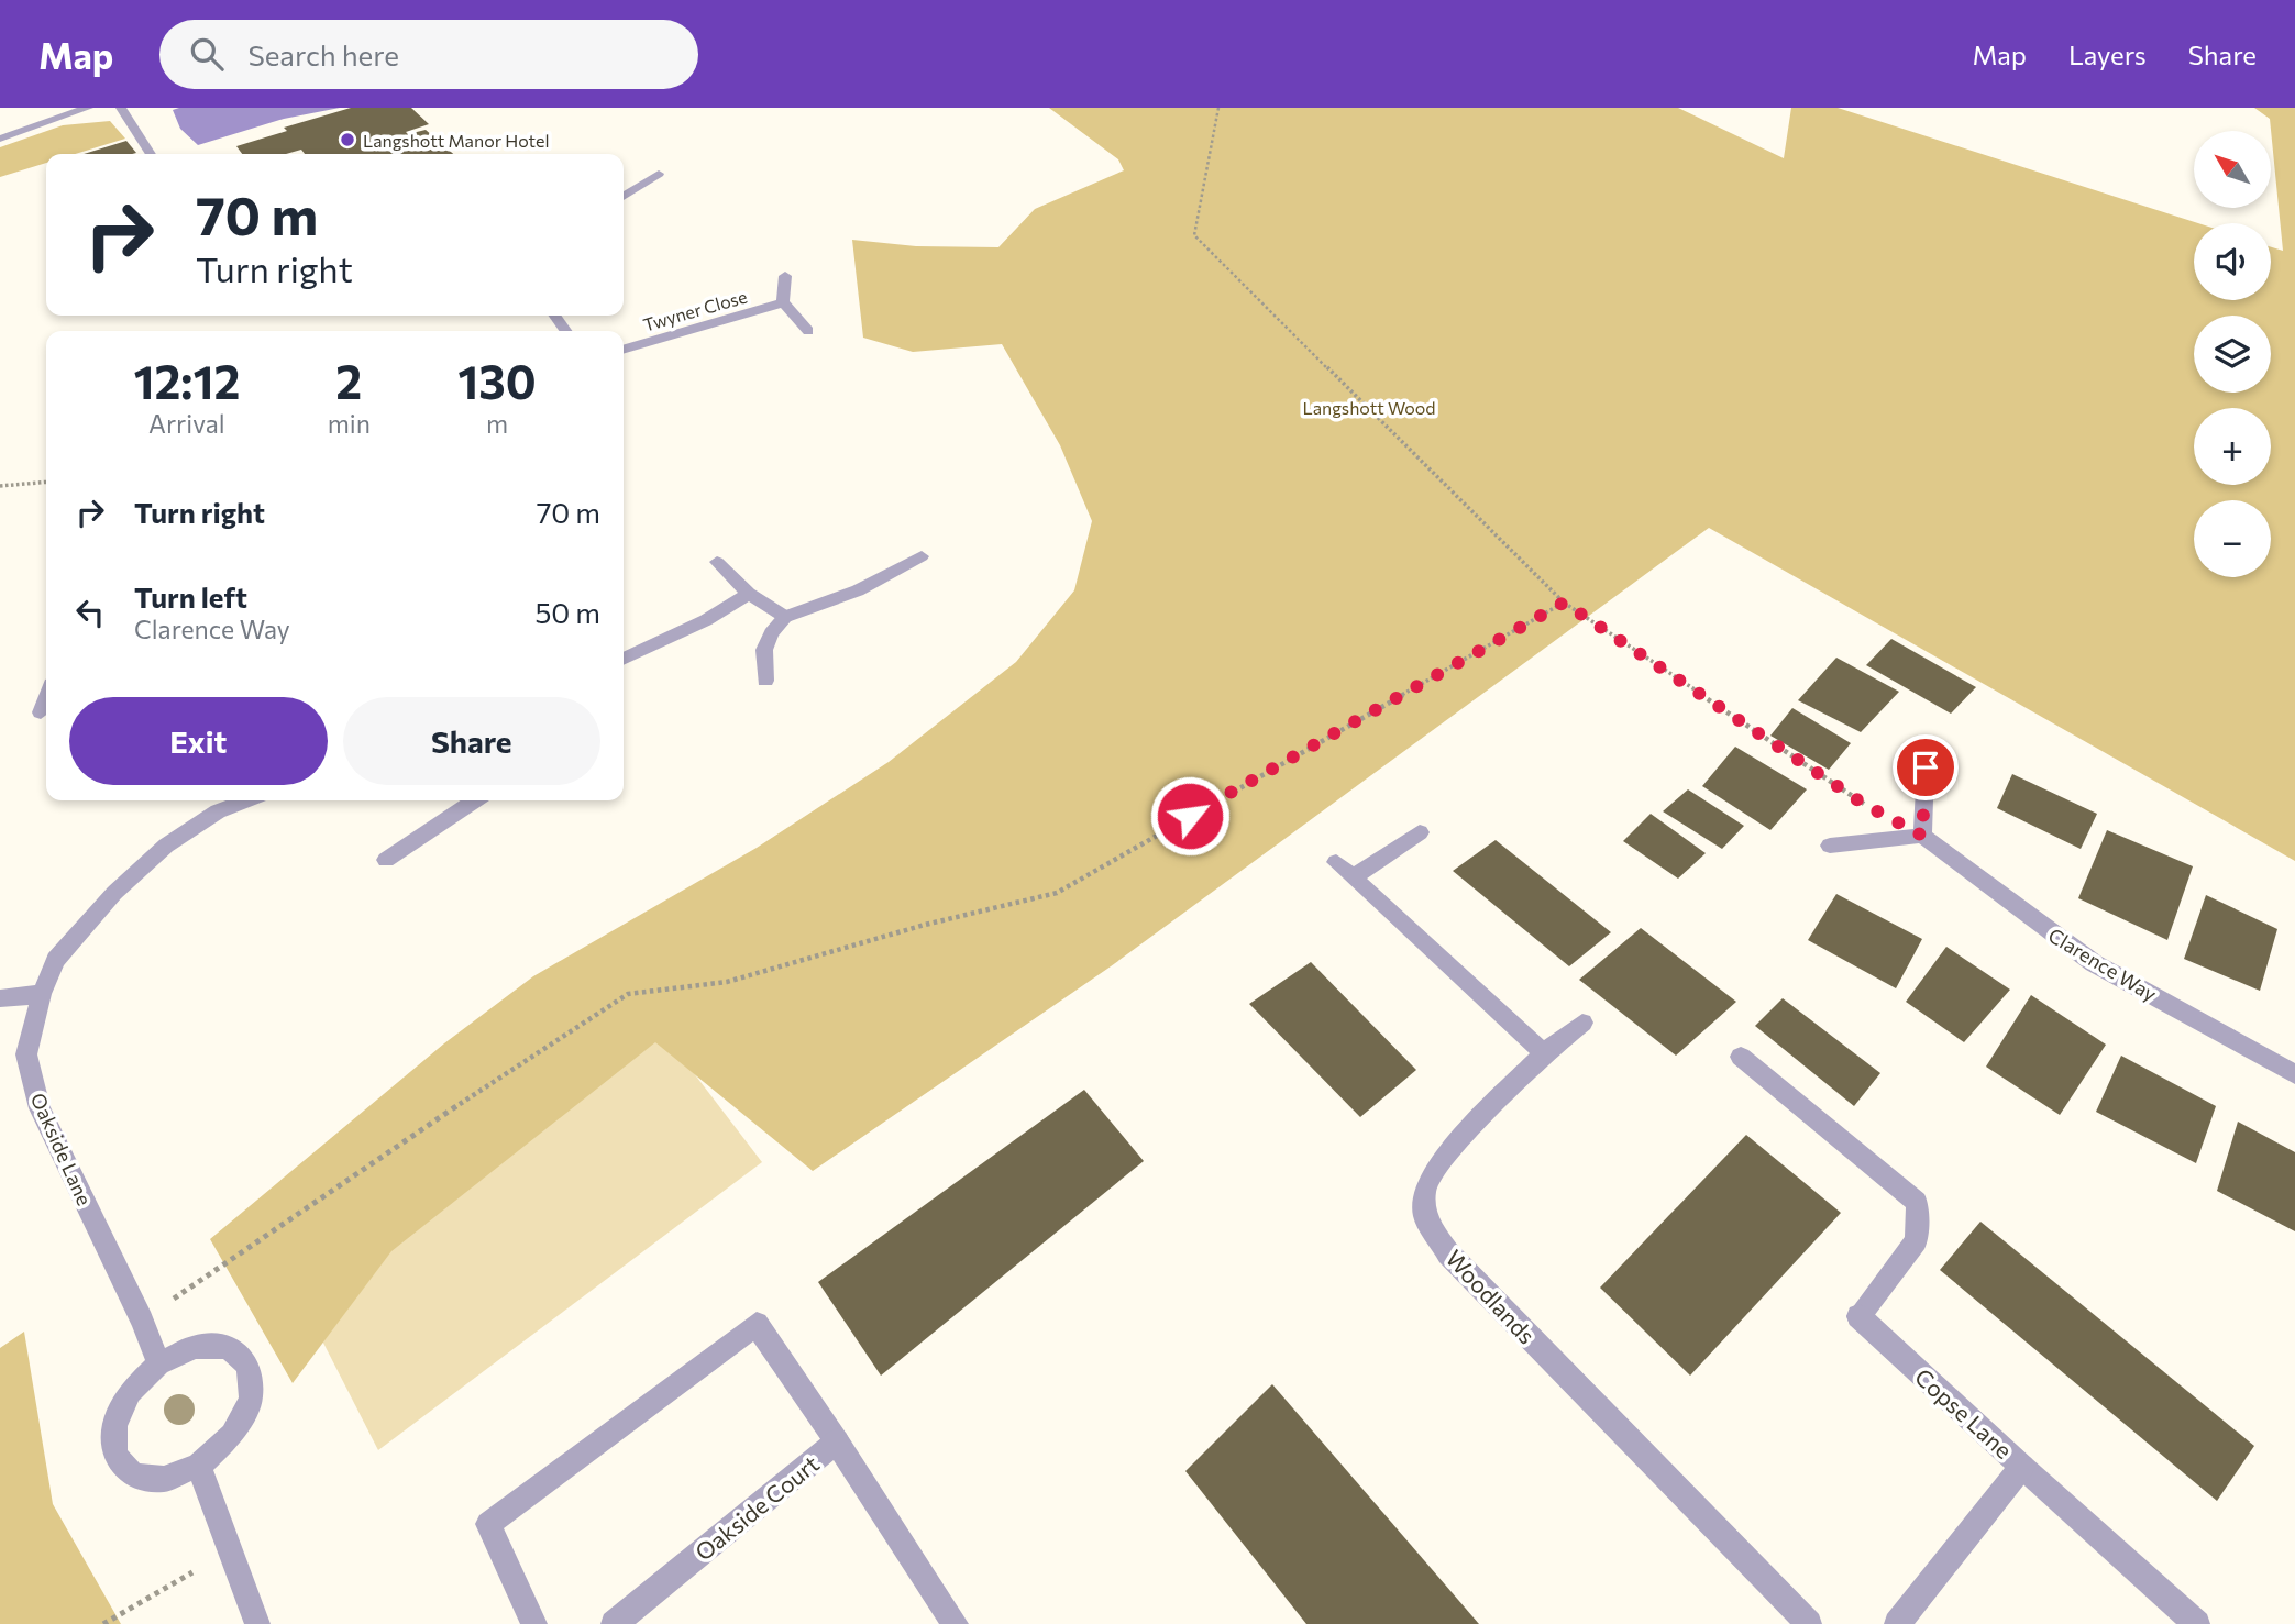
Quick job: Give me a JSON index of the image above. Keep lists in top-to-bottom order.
{
  "streets": {
    "street": [
      "Twyner Close",
      "Clarence Way",
      "Oakside Lane",
      "Woodlands",
      "Copse Lane",
      "Oakside Court"
    ]
  },
  "parks": ["Langshott Wood"],
  "places": ["Langshott Manor Hotel"],
  "north": "top left",
  "page": {
    "header": "Map",
    "search": "Search here",
    "nav": ["Map", "Layers", "Share"],
    "map_buttons": ["+", "−"],
    "turn": ["70 m", "Turn right"],
    "eta": [
      "12:12",
      "Arrival",
      "2",
      "min",
      "130",
      "m"
    ],
    "list": [
      {
        "name": "Turn right",
        "value": "70 m"
      },
      {
        "name": "Turn left",
        "note": "Clarence Way",
        "value": "50 m"
      }
    ],
    "buttons": ["Exit", "Share"]
  }
}
